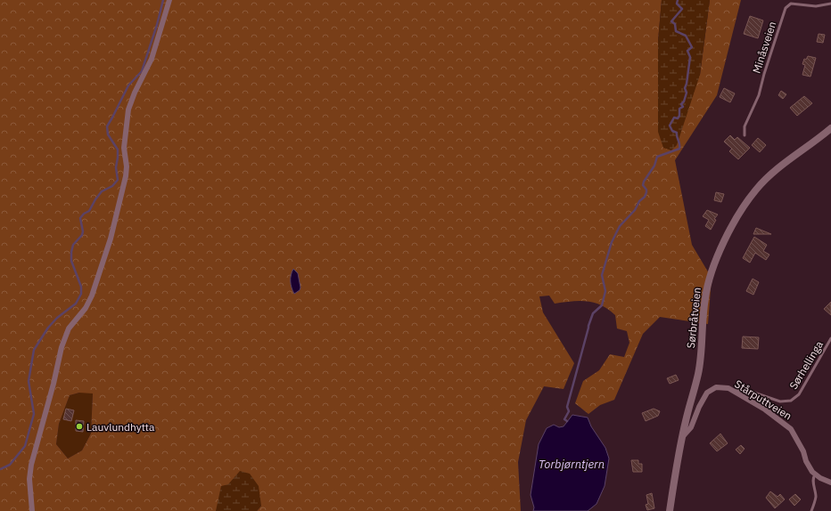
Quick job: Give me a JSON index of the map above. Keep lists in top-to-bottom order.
{
  "streets": {
    "street": ["Sørbråtveien", "Stårputtveien"],
    "lane": ["Minåsveien", "Sørhellinga"]
  },
  "crossings": [
    ["Sørbråtveien", "Stårputtveien"],
    ["Sørhellinga", "Stårputtveien"]
  ],
  "water": ["Torbjørntjern"],
  "places": ["Lauvlundhytta"]
}
